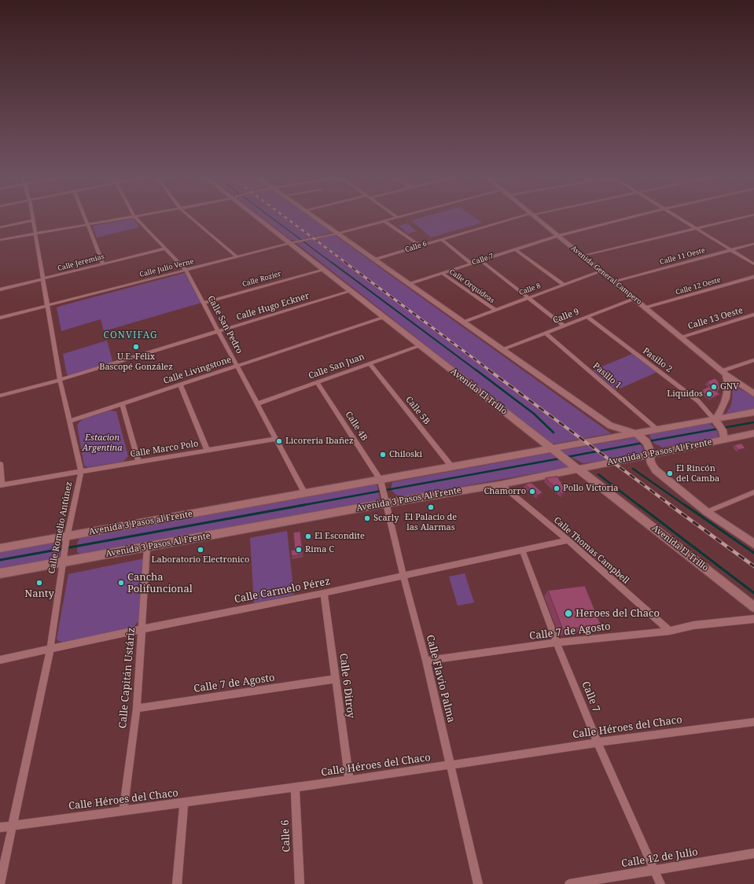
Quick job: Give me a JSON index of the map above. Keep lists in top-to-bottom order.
{
  "streets": {
    "main road": [
      "Avenida General Campero",
      "Avenida El Trillo",
      "Avenida 3 Pasos Al Frente",
      "Avenida 3 Pasos al Frente"
    ],
    "street": [
      "Calle 6",
      "Calle 11 Oeste",
      "Calle 7",
      "Calle Jeremías",
      "Calle Julio Verne",
      "Calle Rozier",
      "Calle Orquideas",
      "Calle 12 Oeste",
      "Calle 8",
      "Calle Hugo Eckner",
      "Calle 9",
      "Calle 13 Oeste",
      "Calle San Pedro",
      "Pasillo 2",
      "Calle San Juan",
      "Calle Livingstone",
      "Pasillo 1",
      "Calle 5B",
      "Calle 4B",
      "Calle Marco Polo",
      "Calle Romelio Antúnez",
      "Calle Thomas Campbell",
      "Calle Carmelo Pérez",
      "Calle 7 de Agosto",
      "Calle Capitán Ustáriz",
      "Calle Flavio Palma",
      "Calle 6 Ditroy",
      "Calle Héroes del Chaco",
      "Calle 12 de Julio"
    ]
  },
  "crossings": [
    ["Calle 6", "Calle Héroes del Chaco"],
    ["Calle 11 Oeste", "Avenida General Campero"],
    ["Calle 7", "Avenida General Campero"],
    ["Calle 7", "Calle Orquideas"],
    ["Calle 7", "Calle Carmelo Pérez"],
    ["Calle 7", "Calle 7 de Agosto"],
    ["Calle 7", "Calle Héroes del Chaco"],
    ["Calle 7", "Calle 12 de Julio"],
    ["Calle Jeremías", "Calle San Pedro"],
    ["Calle Jeremías", "Calle Romelio Antúnez"],
    ["Calle Julio Verne", "Calle San Pedro"],
    ["Calle Julio Verne", "Avenida El Trillo"],
    ["Calle Julio Verne", "Calle Romelio Antúnez"],
    ["Avenida General Campero", "Calle 12 Oeste"],
    ["Avenida General Campero", "Calle 8"],
    ["Avenida General Campero", "Calle 9"],
    ["Avenida General Campero", "Calle 13 Oeste"],
    ["Calle Rozier", "Calle San Pedro"],
    ["Calle Rozier", "Avenida El Trillo"],
    ["Calle Orquideas", "Calle 8"],
    ["Calle Hugo Eckner", "Calle San Pedro"],
    ["Calle Hugo Eckner", "Avenida El Trillo"],
    ["Calle Hugo Eckner", "Calle Romelio Antúnez"],
    ["Calle 9", "Pasillo 2"],
    ["Calle 9", "Pasillo 1"],
    ["Calle San Pedro", "Calle San Juan"],
    ["Calle San Pedro", "Calle Livingstone"],
    ["Calle San Pedro", "Calle Marco Polo"],
    ["Calle San Pedro", "Avenida 3 Pasos al Frente"],
    ["Calle San Juan", "Avenida El Trillo"],
    ["Calle San Juan", "Calle 5B"],
    ["Calle San Juan", "Calle 4B"],
    ["Calle Livingstone", "Avenida El Trillo"],
    ["Calle Livingstone", "Calle Romelio Antúnez"],
    ["Avenida El Trillo", "Avenida 3 Pasos Al Frente"],
    ["Calle 4B", "Calle Flavio Palma"],
    ["Calle Marco Polo", "Calle Romelio Antúnez"],
    ["Avenida 3 Pasos Al Frente", "Calle Romelio Antúnez"],
    ["Avenida 3 Pasos Al Frente", "Calle Thomas Campbell"],
    ["Avenida 3 Pasos Al Frente", "Calle Capitán Ustáriz"],
    ["Avenida 3 Pasos Al Frente", "Calle Flavio Palma"],
    ["Avenida 3 Pasos al Frente", "Calle Romelio Antúnez"],
    ["Calle Romelio Antúnez", "Calle Carmelo Pérez"],
    ["Calle Romelio Antúnez", "Calle Héroes del Chaco"],
    ["Calle Thomas Campbell", "Calle Carmelo Pérez"],
    ["Calle Thomas Campbell", "Calle 7 de Agosto"],
    ["Calle Carmelo Pérez", "Calle Capitán Ustáriz"],
    ["Calle Carmelo Pérez", "Calle Flavio Palma"],
    ["Calle Carmelo Pérez", "Calle 6 Ditroy"],
    ["Calle 7 de Agosto", "Calle Capitán Ustáriz"],
    ["Calle 7 de Agosto", "Calle Flavio Palma"],
    ["Calle 7 de Agosto", "Calle 6 Ditroy"],
    ["Calle Capitán Ustáriz", "Calle Héroes del Chaco"],
    ["Calle Flavio Palma", "Calle Héroes del Chaco"],
    ["Calle 6 Ditroy", "Calle Héroes del Chaco"]
  ],
  "districts": ["CONVIFAG"],
  "parks": ["Estacion Argentina"],
  "places": [
    "U.E. Félix Bascopé González",
    "GNV",
    "Liquidos",
    "Licoreria Ibañez",
    "Chiloski",
    "El Rincón del Camba",
    "Pollo Victoria",
    "Chamorro",
    "El Palacio de las Alarmas",
    "Scarly",
    "El Escondite",
    "Laboratorio Electronico",
    "Rima C",
    "Nanty",
    "Cancha Polifuncional",
    "Heroes del Chaco"
  ]
}
